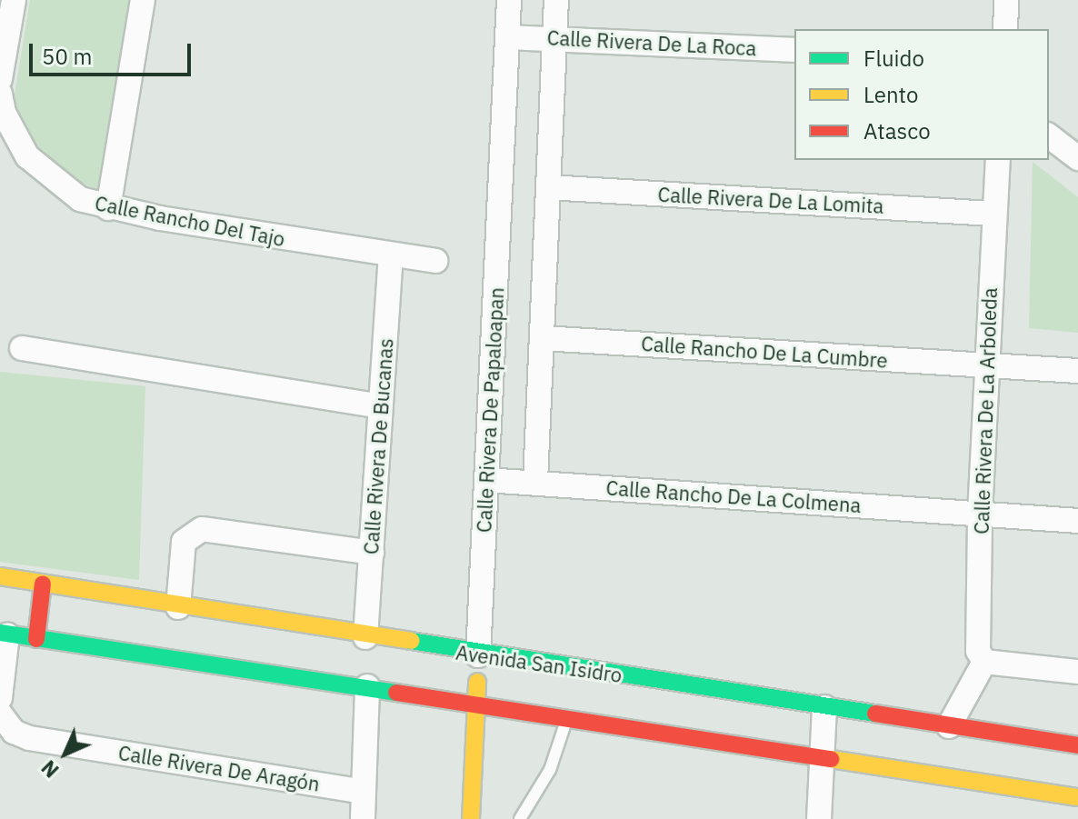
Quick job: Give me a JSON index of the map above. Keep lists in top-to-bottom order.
{
  "streets": {
    "street": [
      "Calle Rivera De La Roca",
      "Calle Rivera De La Lomita",
      "Calle Rancho Del Tajo",
      "Calle Rancho De La Cumbre",
      "Calle Rivera De Papaloapan",
      "Calle Rivera De La Arboleda",
      "Calle Rivera De Bucanas",
      "Calle Rancho De La Colmena",
      "Avenida San Isidro",
      "Calle Rivera De Aragón"
    ]
  },
  "crossings": [
    ["Calle Rivera De La Roca", "Calle Rivera De Papaloapan"],
    ["Calle Rivera De La Lomita", "Calle Rivera De La Arboleda"],
    ["Calle Rancho Del Tajo", "Calle Rivera De Bucanas"],
    ["Calle Rancho De La Cumbre", "Calle Rivera De La Arboleda"],
    ["Calle Rivera De Papaloapan", "Calle Rancho De La Colmena"],
    ["Calle Rivera De Papaloapan", "Avenida San Isidro"],
    ["Calle Rivera De La Arboleda", "Calle Rancho De La Colmena"],
    ["Calle Rivera De Bucanas", "Avenida San Isidro"]
  ],
  "legend": ["Fluido", "Lento", "Atasco"],
  "scale_bar": "50 m",
  "north": "bottom left"
}
